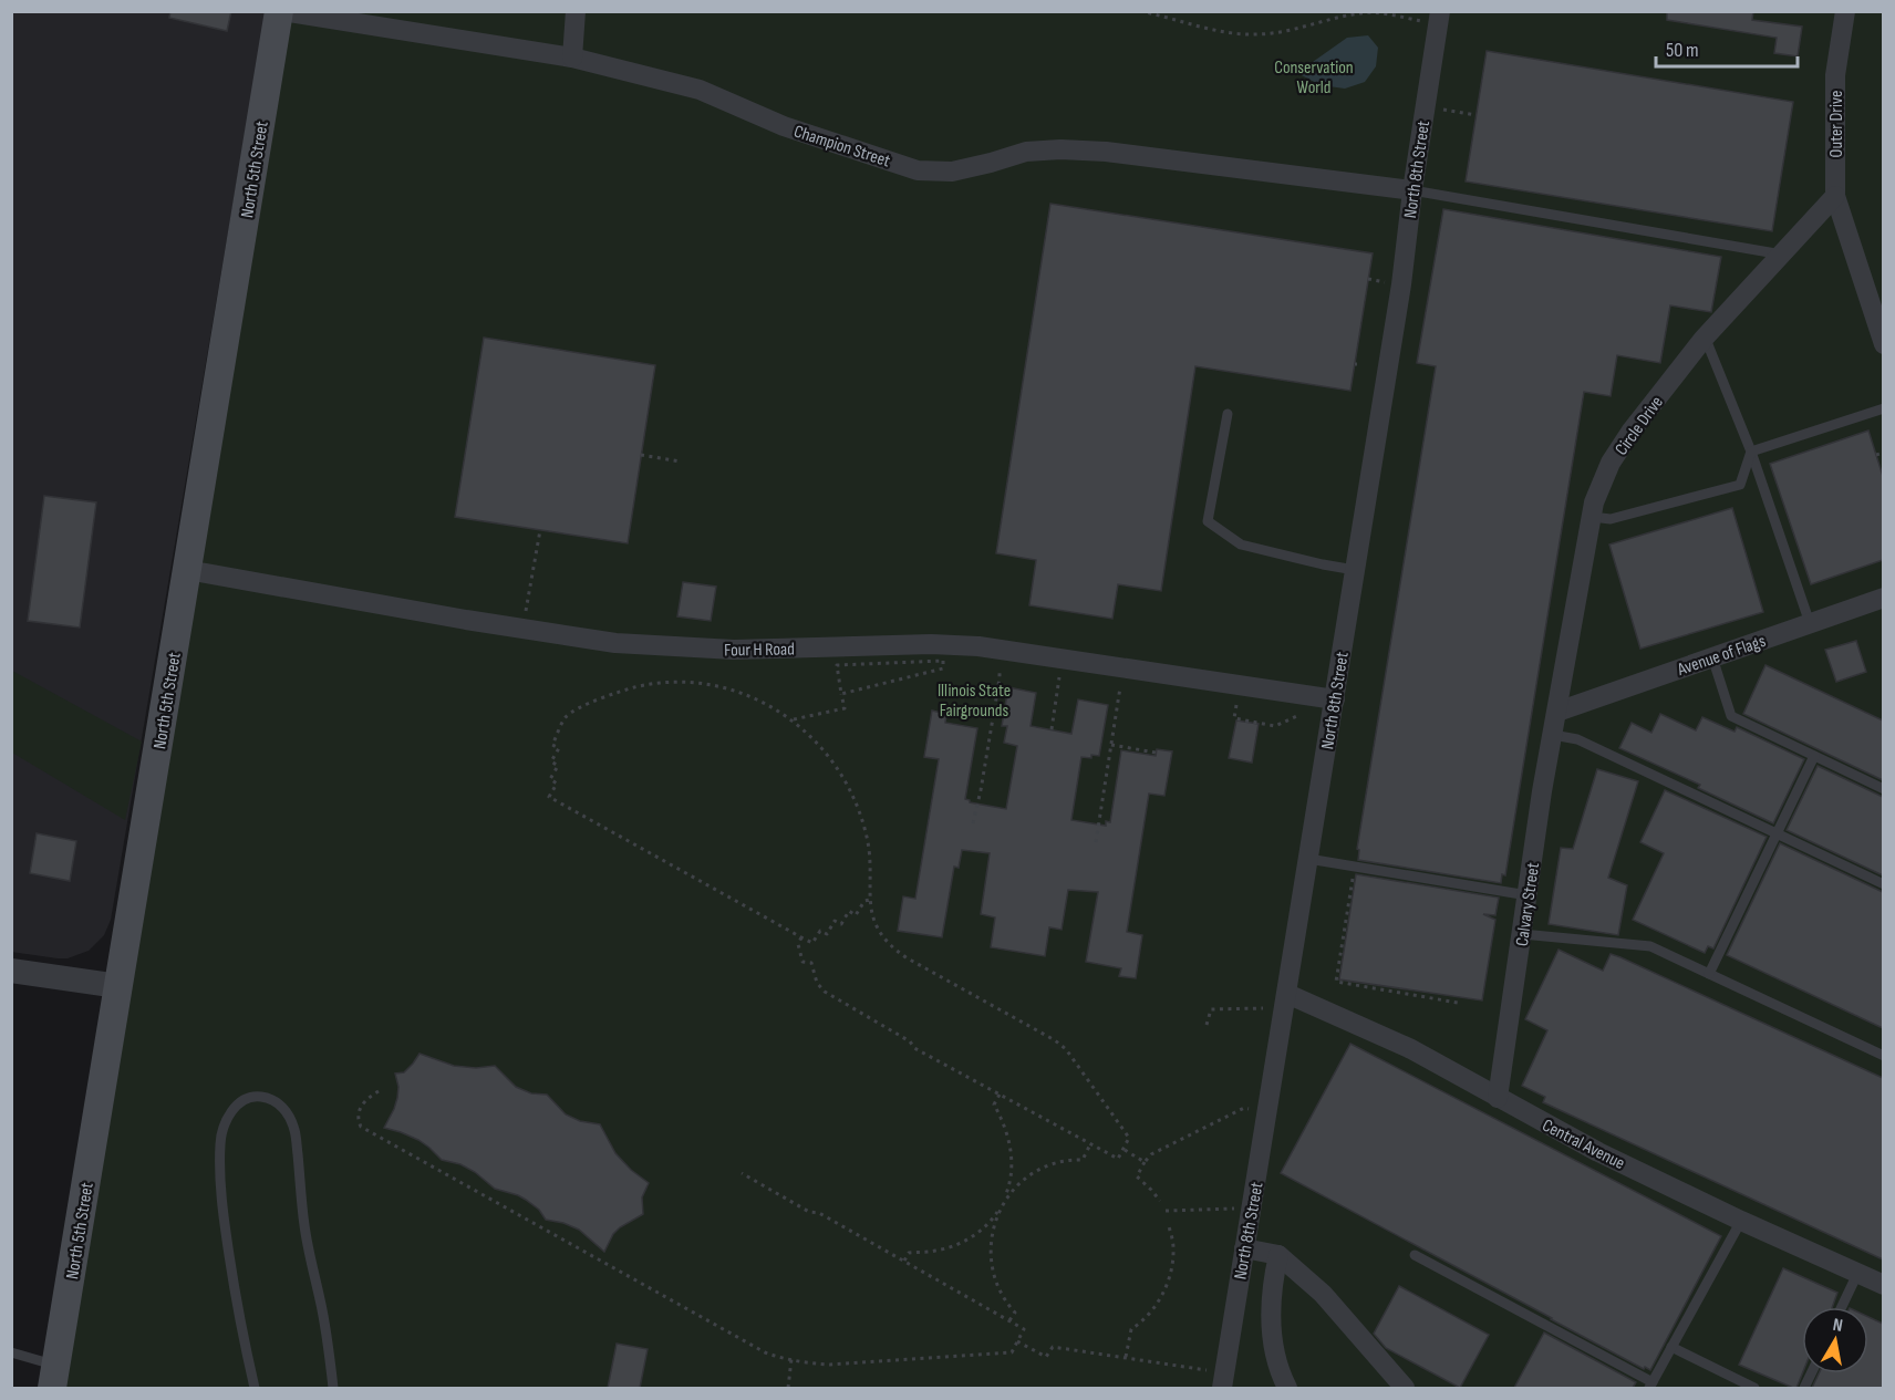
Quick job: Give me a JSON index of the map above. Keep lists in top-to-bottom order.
{
  "streets": {
    "main road": ["North 5th Street"],
    "street": [
      "Outer Drive",
      "Champion Street",
      "North 8th Street",
      "Circle Drive",
      "Four H Road",
      "Avenue of Flags",
      "Calvary Street",
      "Central Avenue"
    ]
  },
  "crossings": [
    ["Outer Drive", "Circle Drive"],
    ["Champion Street", "North 5th Street"],
    ["Champion Street", "North 8th Street"],
    ["North 5th Street", "Four H Road"],
    ["North 8th Street", "Four H Road"],
    ["North 8th Street", "Central Avenue"],
    ["Circle Drive", "Avenue of Flags"],
    ["Circle Drive", "Calvary Street"],
    ["Avenue of Flags", "Calvary Street"],
    ["Calvary Street", "Central Avenue"]
  ],
  "parks": ["Conservation World", "Illinois State Fairgrounds"],
  "scale_bar": "50 m",
  "north": "top"
}
